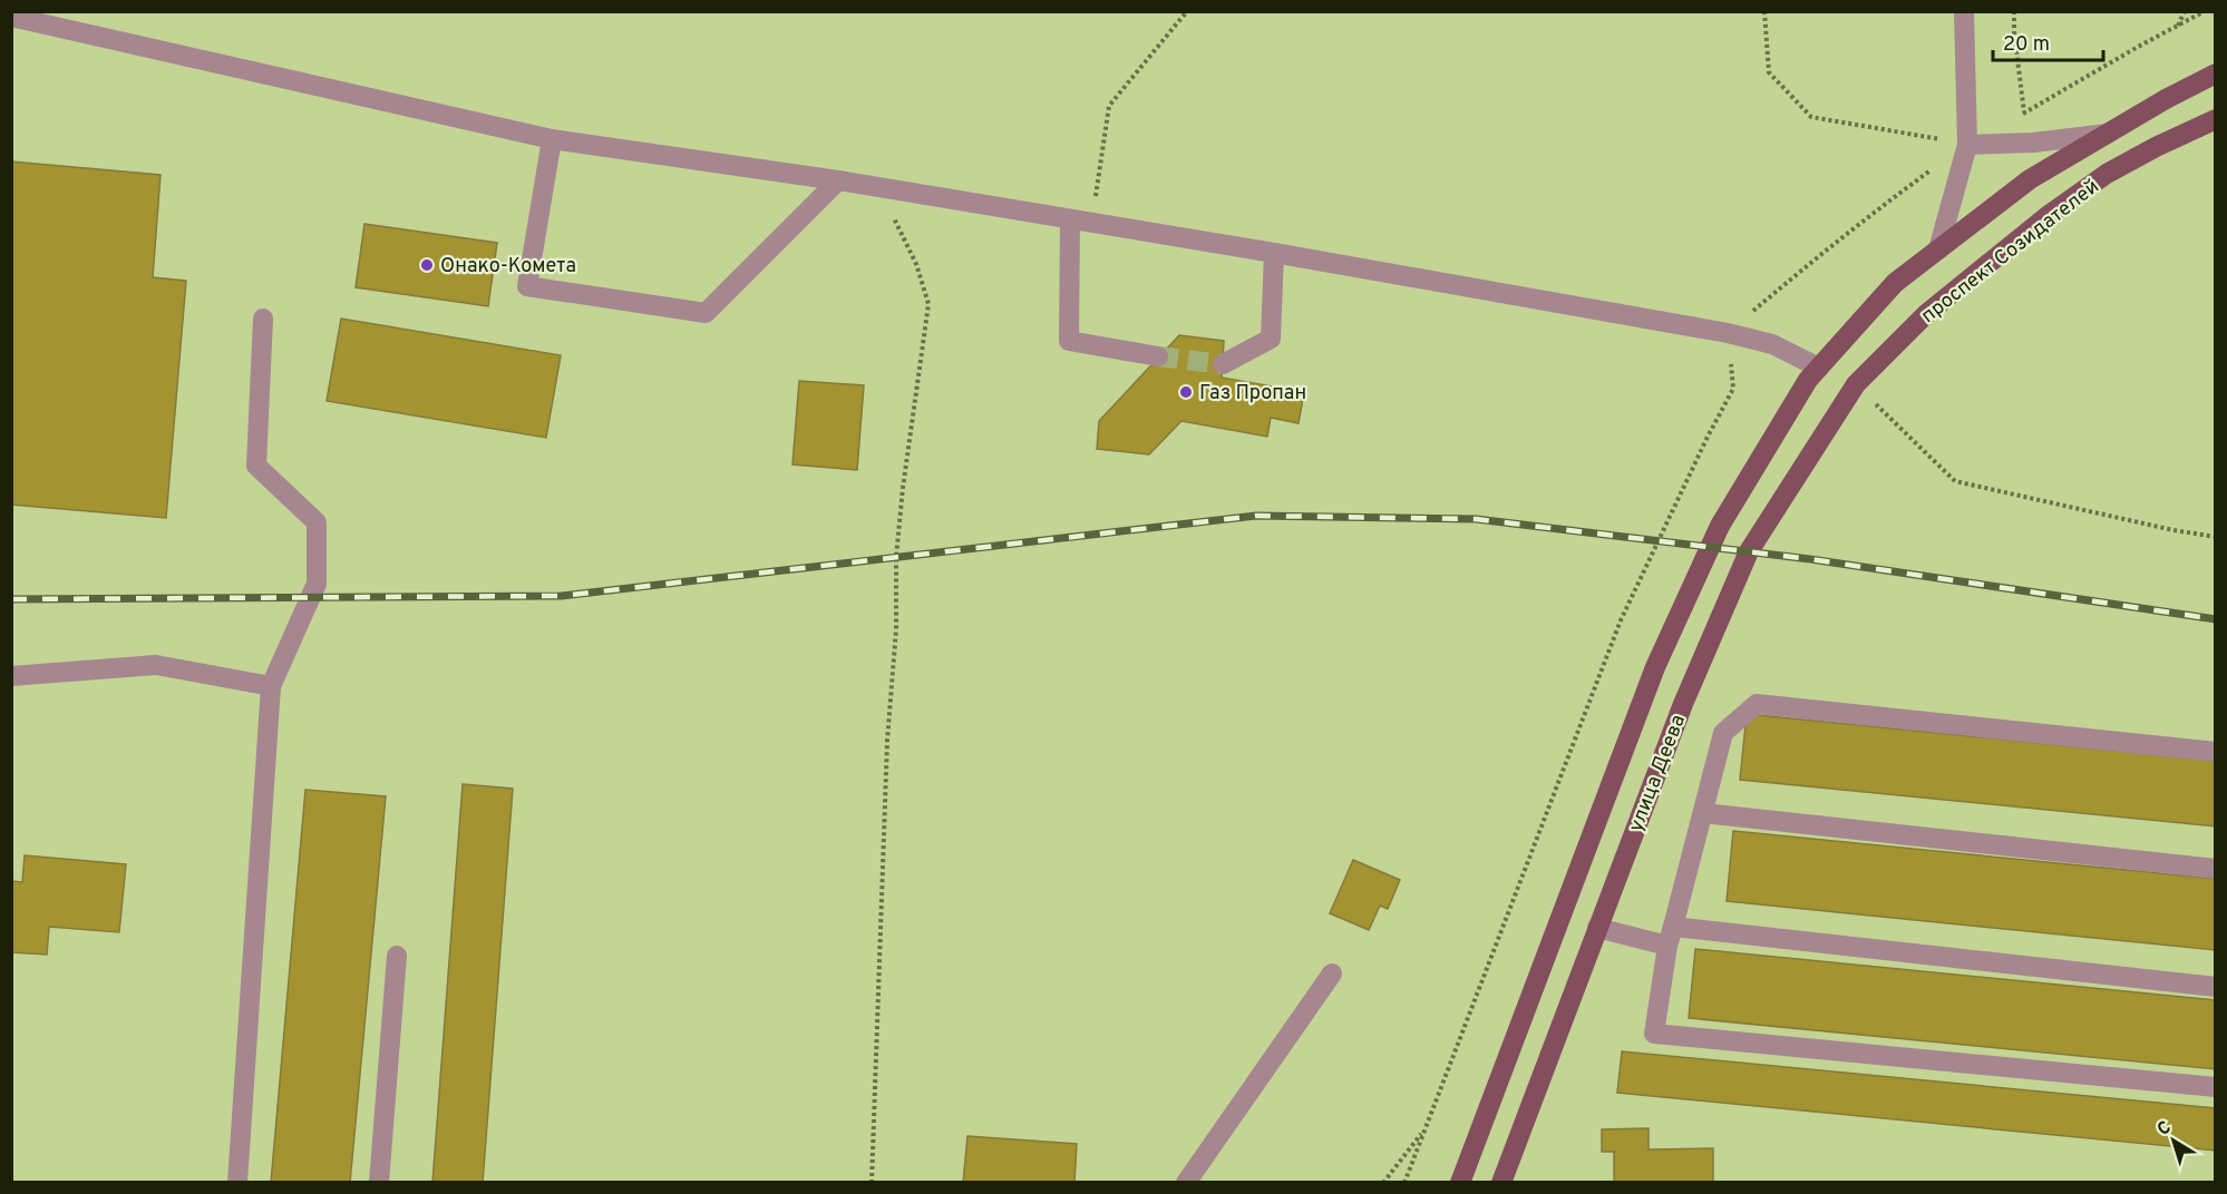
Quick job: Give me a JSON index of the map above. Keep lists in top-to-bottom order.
{
  "streets": {
    "main road": ["проспект Созидателей", "улица Деева"]
  },
  "crossings": [
    ["проспект Созидателей", "улица Деева"]
  ],
  "places": ["Онако-Комета", "Газ Пропан"],
  "scale_bar": "20 m",
  "north": "top left"
}
